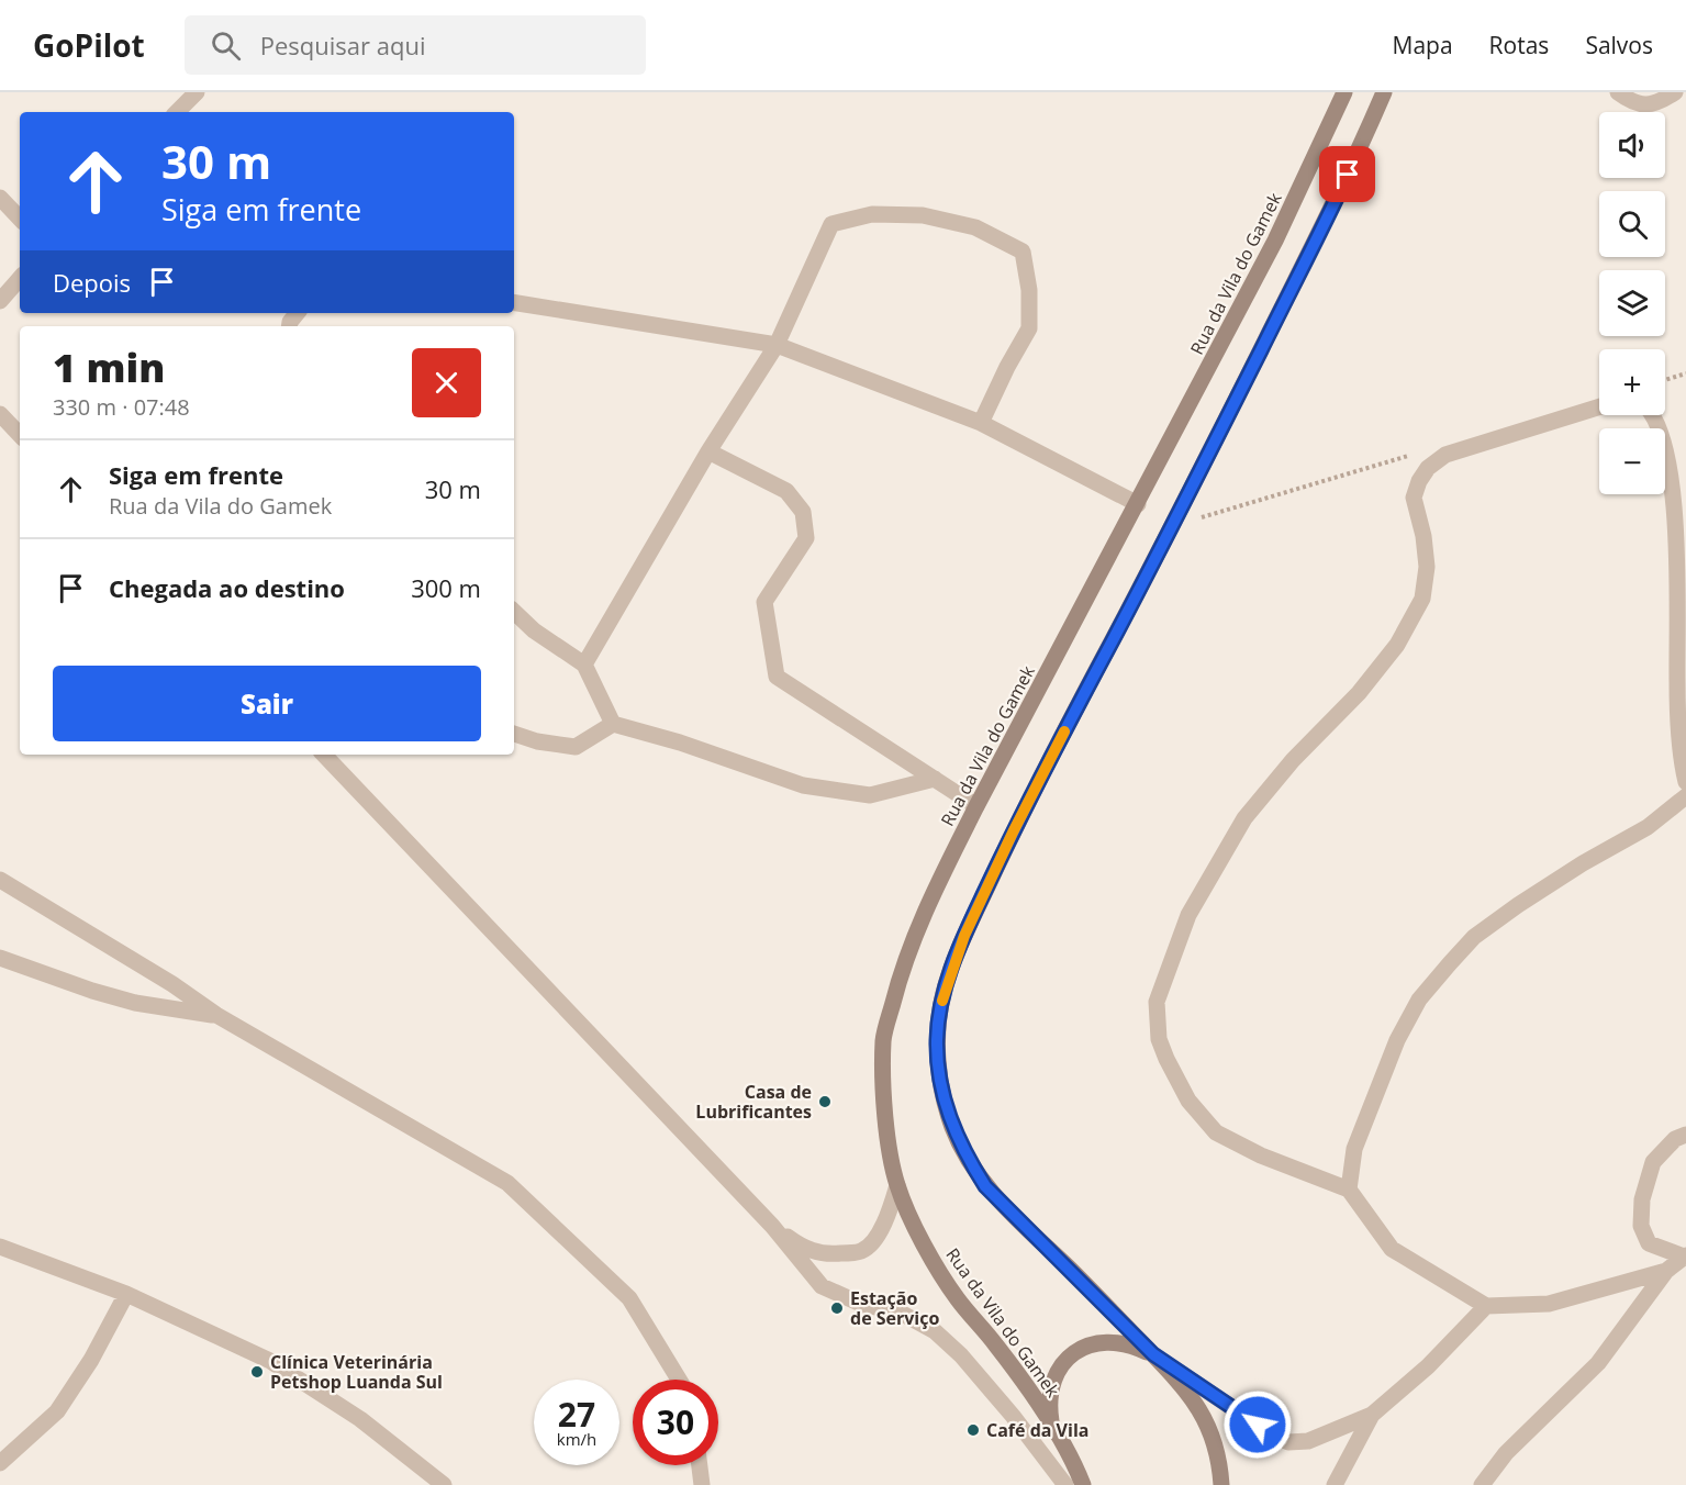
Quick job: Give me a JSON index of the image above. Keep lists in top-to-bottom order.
{
  "streets": {
    "main road": ["Rua da Vila do Gamek"]
  },
  "places": [
    "Casa de Lubrificantes",
    "Estação de Serviço",
    "Clínica Veterinária Petshop Luanda Sul",
    "Café da Vila"
  ],
  "page": {
    "header": "GoPilot",
    "search": "Pesquisar aqui",
    "nav": ["Mapa", "Rotas", "Salvos"],
    "map_buttons": ["+", "−"],
    "turn": ["30 m", "Siga em frente"],
    "then": "Depois",
    "heading": ["1 min", "330 m · 07:48"],
    "list": [
      {
        "name": "Siga em frente",
        "note": "Rua da Vila do Gamek",
        "value": "30 m"
      },
      {
        "name": "Chegada ao destino",
        "value": "300 m"
      }
    ],
    "buttons": "Sair",
    "speed": "27 km/h",
    "limit": "30"
  }
}
